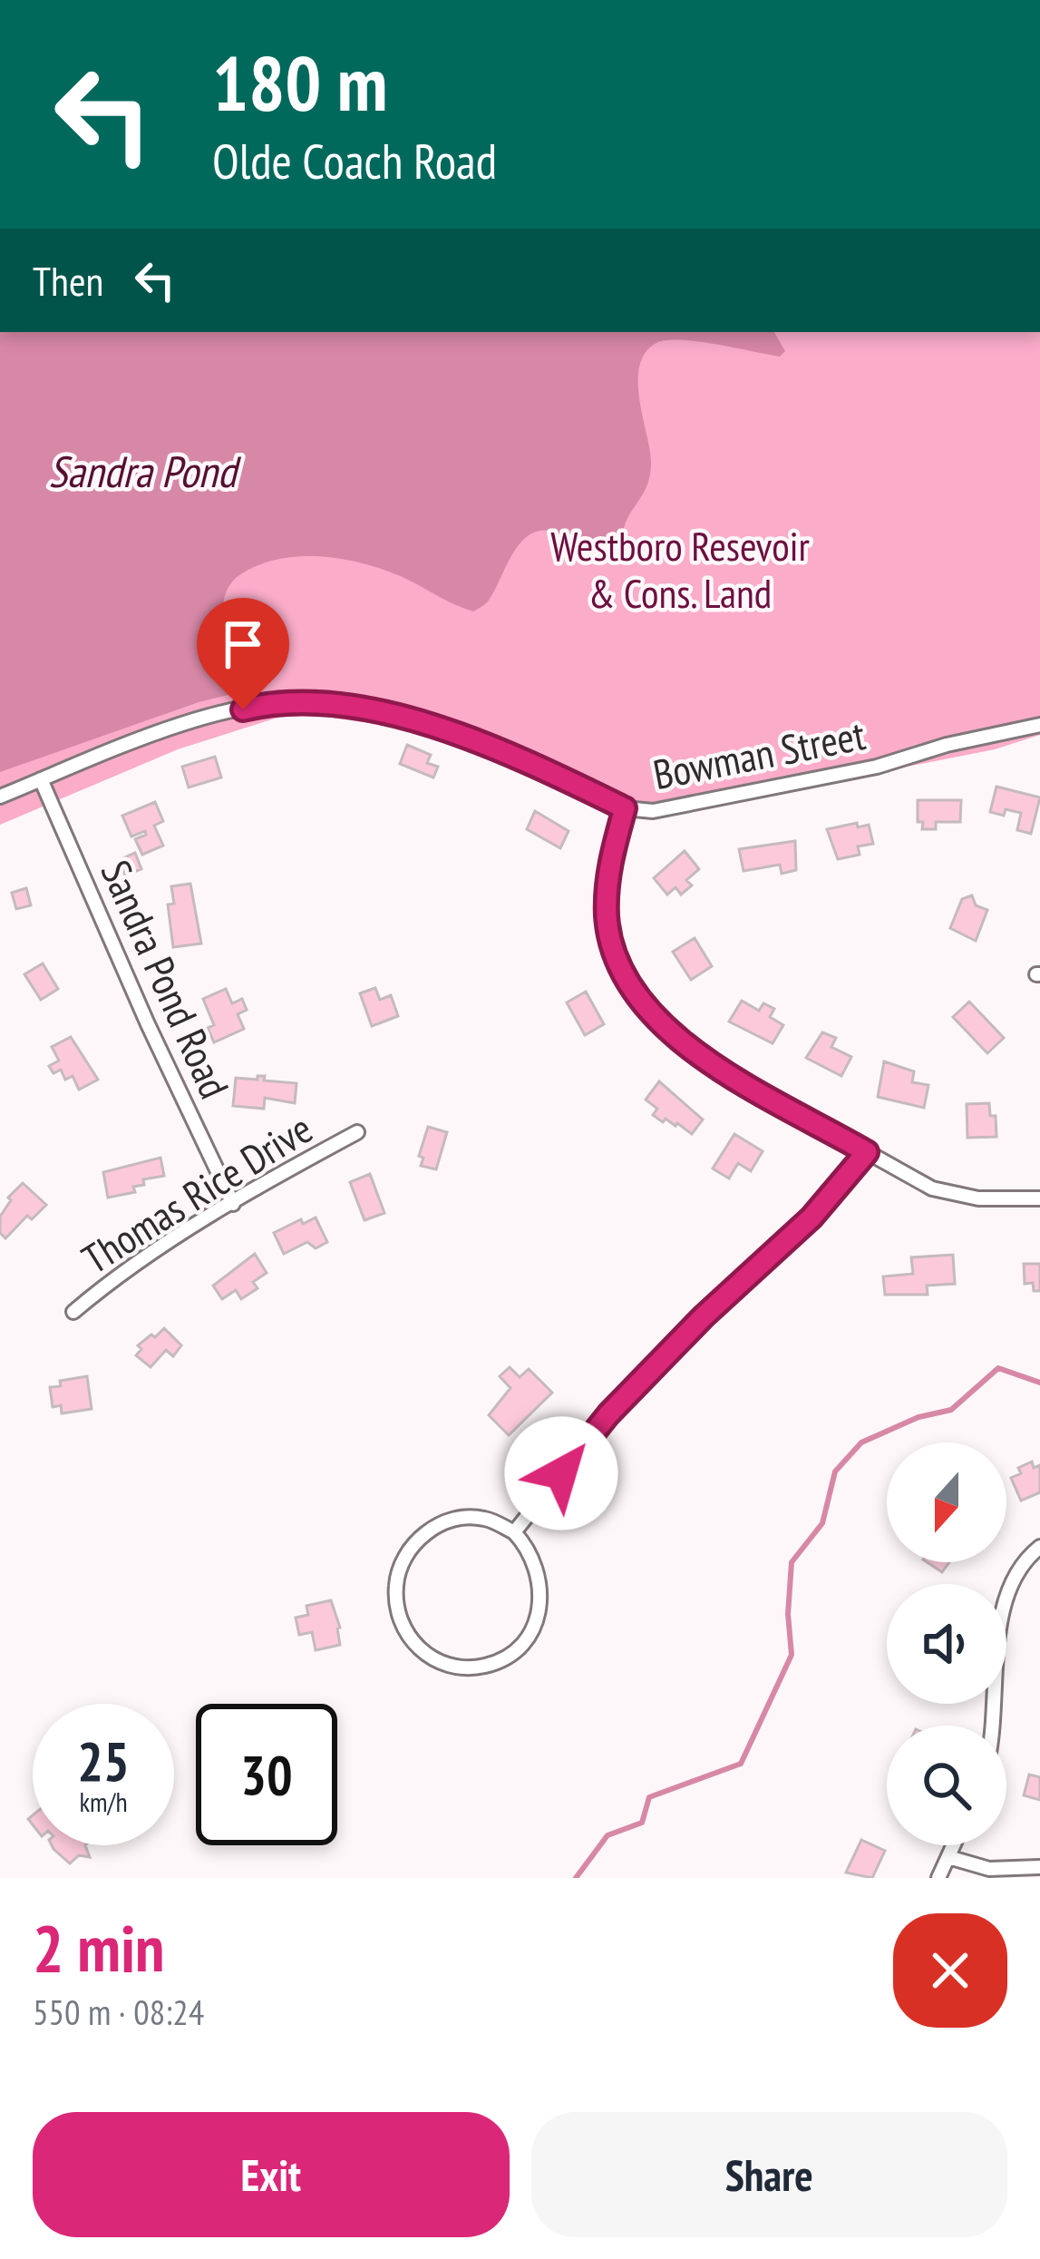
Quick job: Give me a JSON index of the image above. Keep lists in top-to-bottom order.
{
  "streets": {
    "street": ["Bowman Street", "Sandra Pond Road", "Thomas Rice Drive"]
  },
  "crossings": [
    ["Bowman Street", "Sandra Pond Road"],
    ["Sandra Pond Road", "Thomas Rice Drive"]
  ],
  "water": ["Sandra Pond"],
  "parks": ["Westboro Resevoir & Cons. Land"],
  "north": "bottom",
  "page": {
    "turn": ["180 m", "Olde Coach Road"],
    "then": "Then",
    "speed": "25 km/h",
    "limit": "30",
    "heading": ["2 min", "550 m · 08:24"],
    "buttons": ["Exit", "Share"]
  }
}
